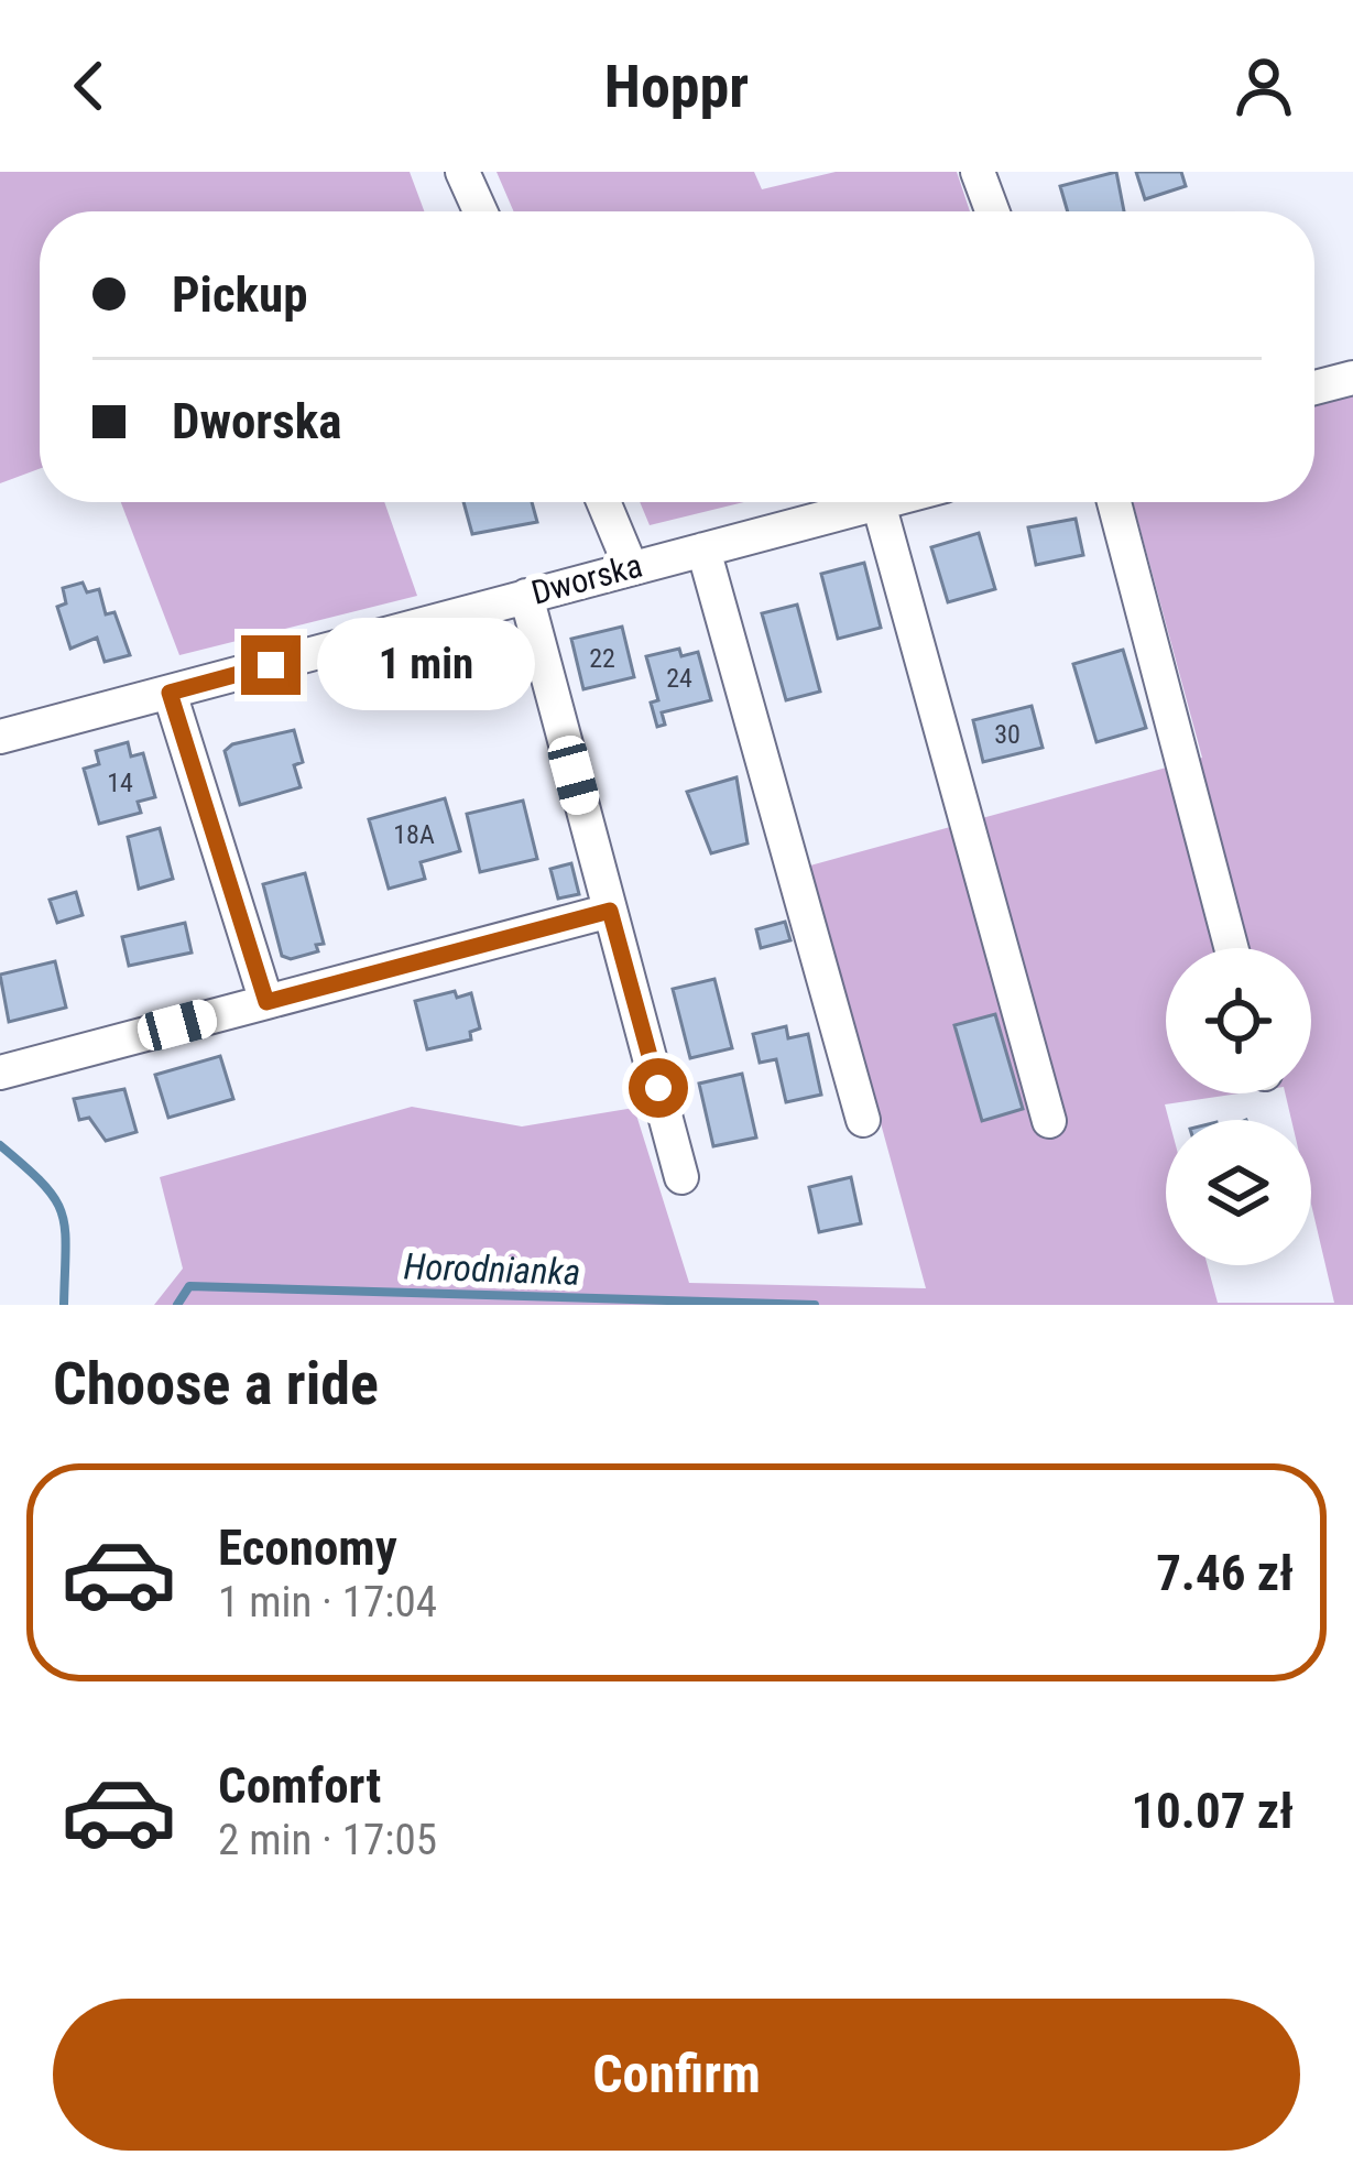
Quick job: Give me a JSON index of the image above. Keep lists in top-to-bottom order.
{
  "streets": {
    "street": ["Dworska"]
  },
  "water": ["Horodnianka"],
  "house_numbers": [
    "22",
    "24",
    "30",
    "14",
    "18A"
  ],
  "page": {
    "header": "Hoppr",
    "banner": ["Pickup", "Dworska"],
    "bubble": "1 min",
    "heading": "Choose a ride",
    "list": [
      {
        "name": "Economy",
        "note": "1 min · 17:04",
        "value": "7.46 zł"
      },
      {
        "name": "Comfort",
        "note": "2 min · 17:05",
        "value": "10.07 zł"
      }
    ],
    "buttons": "Confirm"
  }
}
